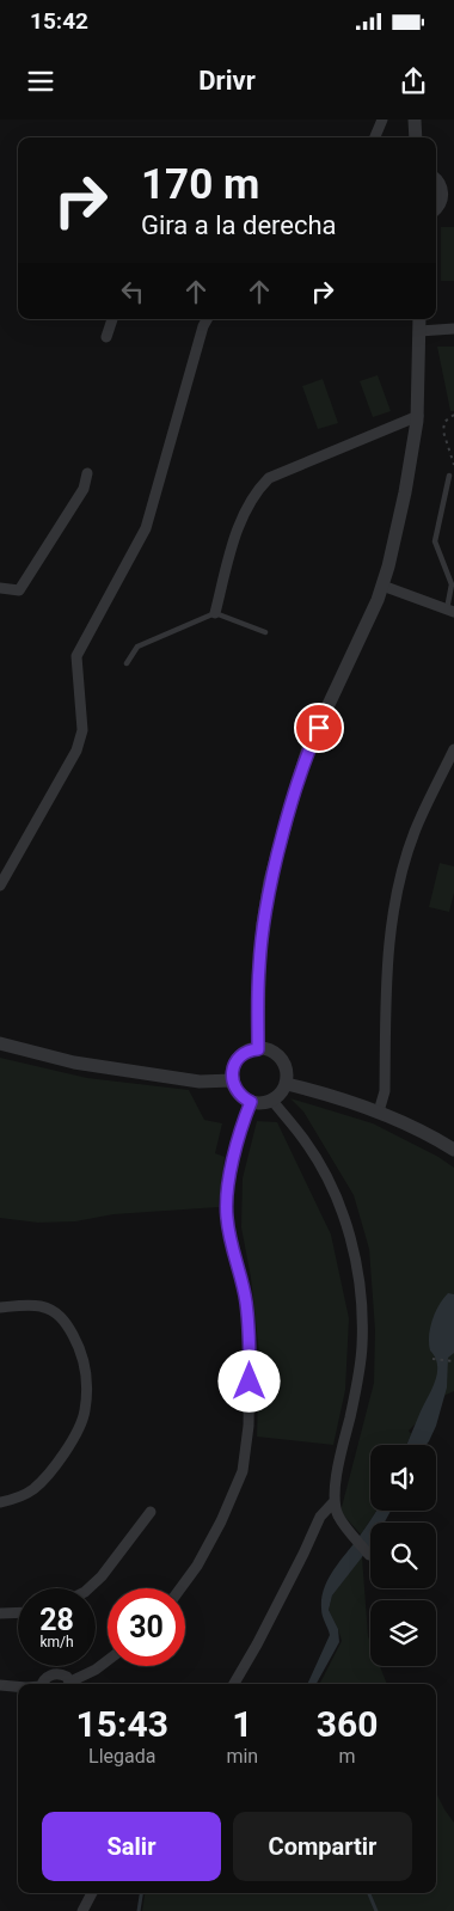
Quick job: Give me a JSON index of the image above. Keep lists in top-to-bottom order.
{
  "page": {
    "status": "15:42",
    "header": "Drivr",
    "turn": ["170 m", "Gira a la derecha"],
    "speed": "28 km/h",
    "limit": "30",
    "eta": [
      "15:43",
      "Llegada",
      "1",
      "min",
      "360",
      "m"
    ],
    "buttons": ["Salir", "Compartir"]
  }
}
